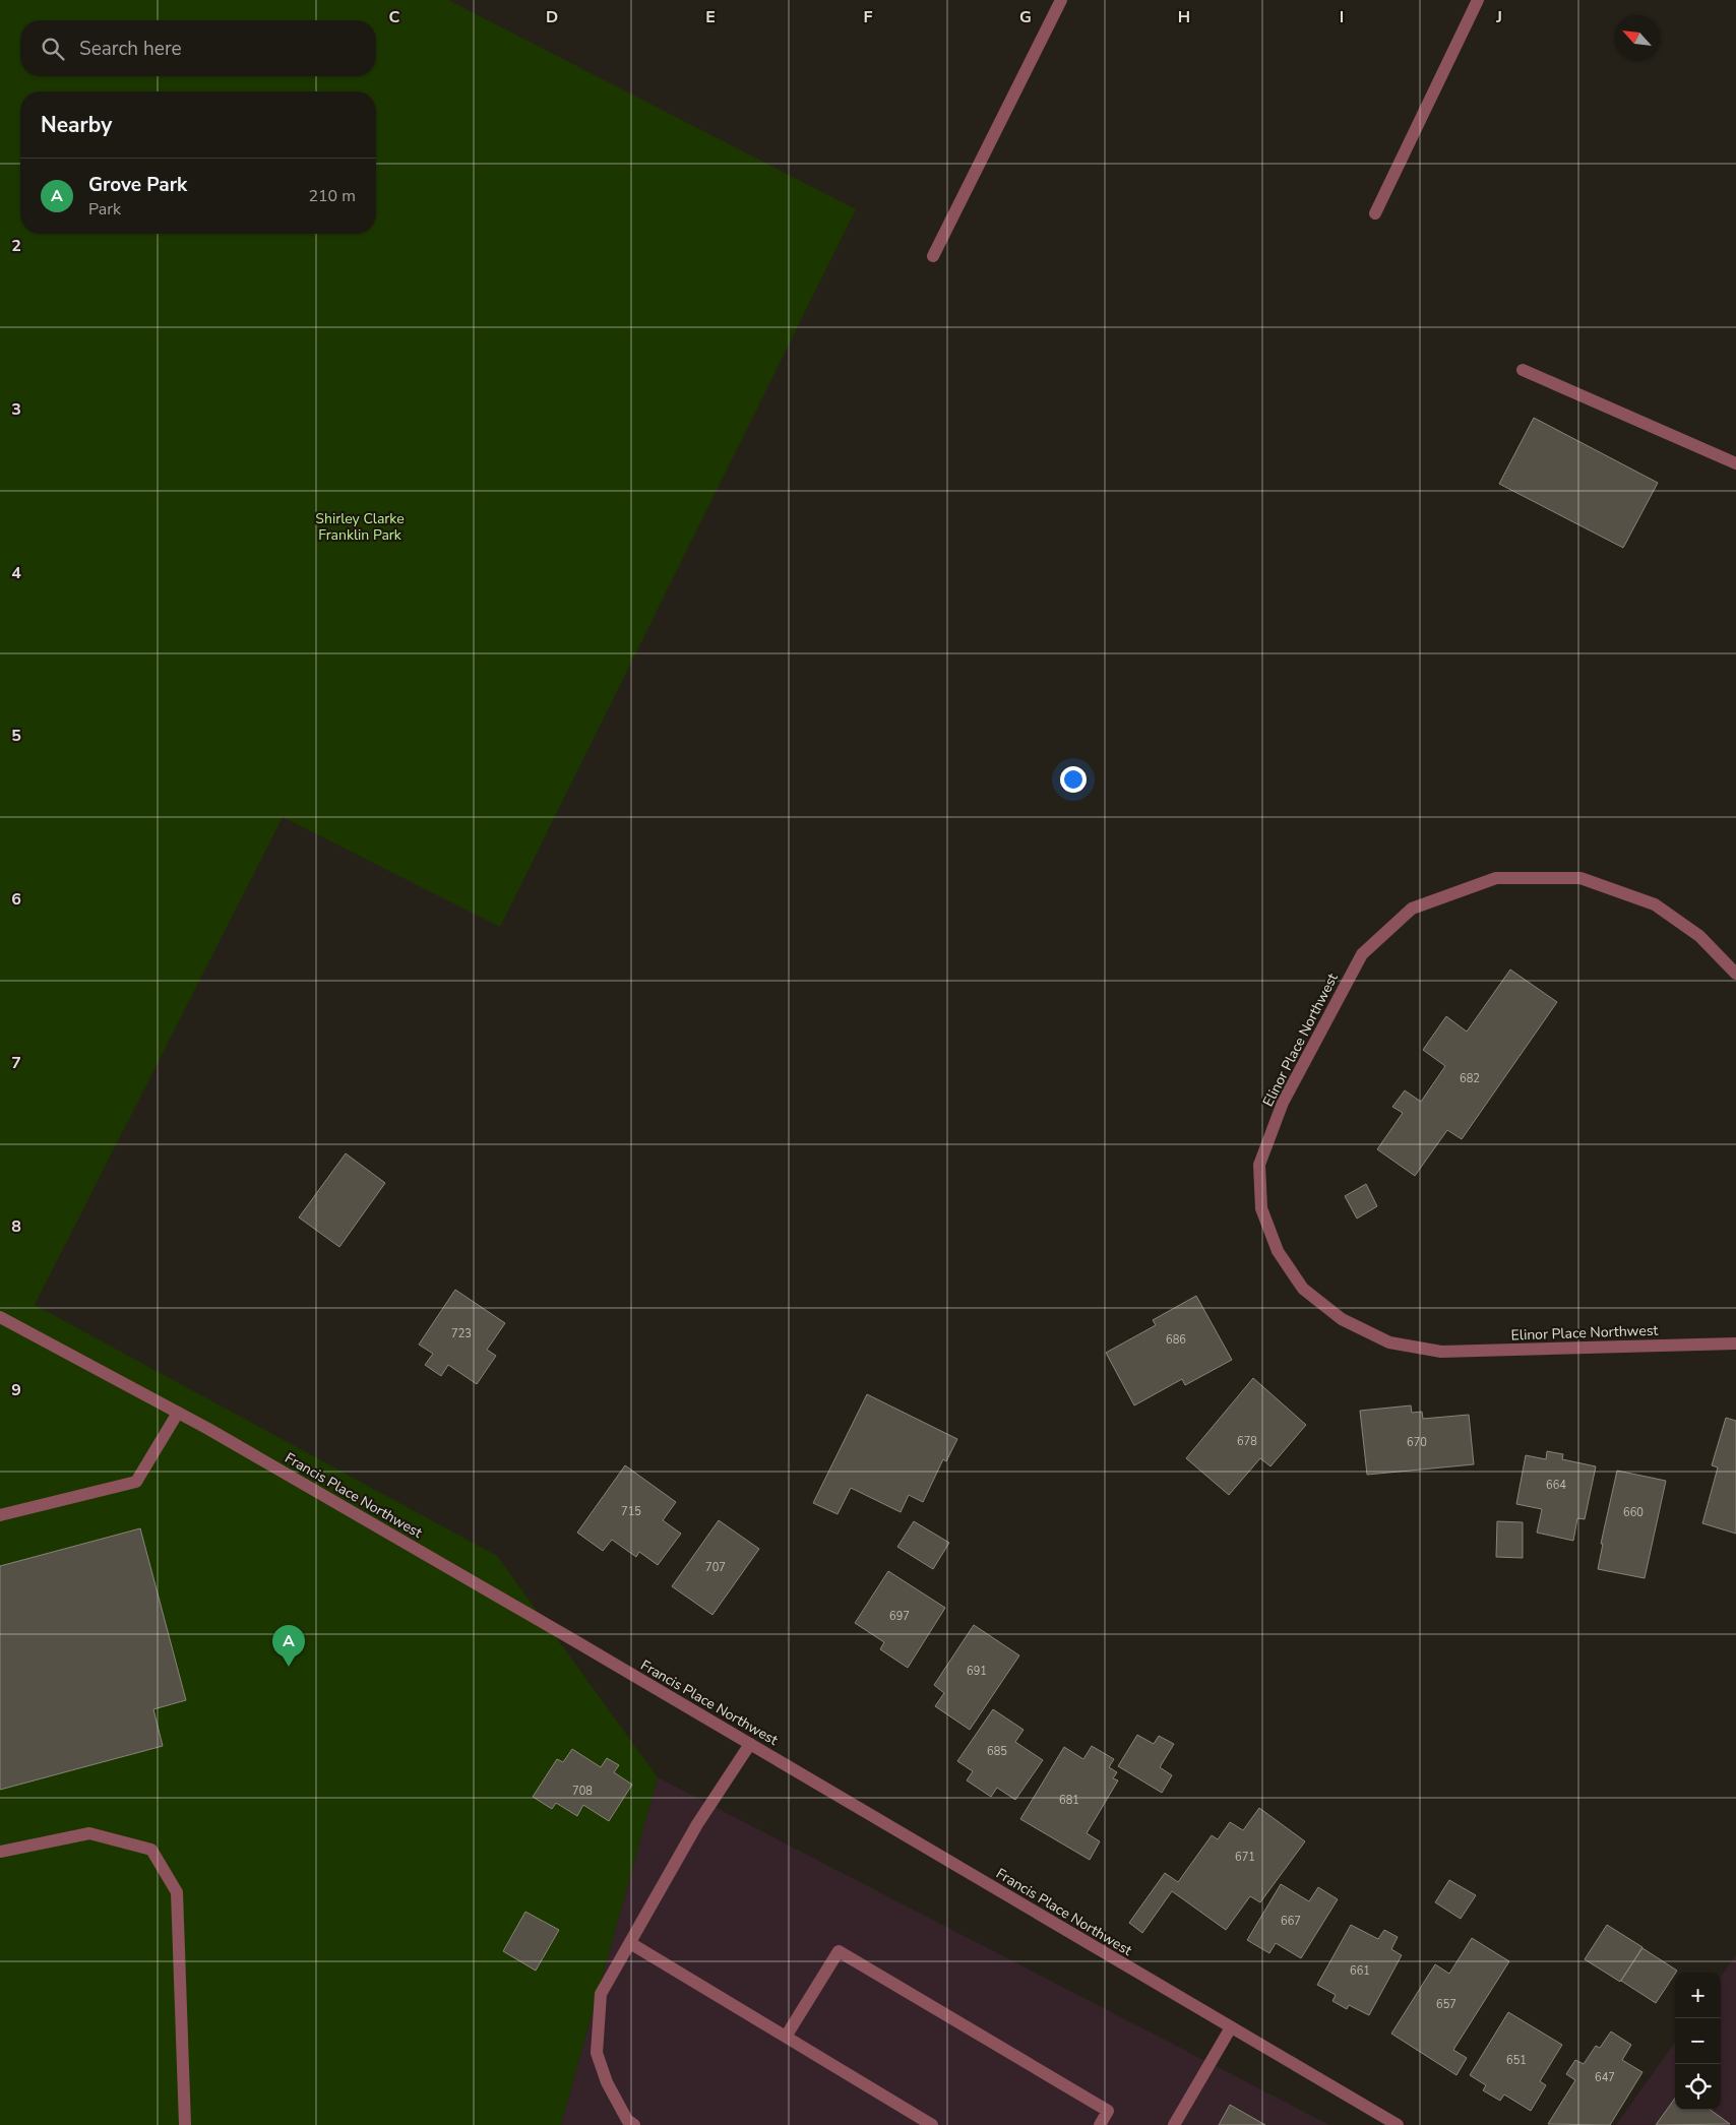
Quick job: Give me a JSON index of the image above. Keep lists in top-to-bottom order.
{
  "streets": {
    "street": ["Elinor Place Northwest", "Francis Place Northwest"]
  },
  "parks": ["Shirley Clarke Franklin Park"],
  "house_numbers": [
    "682",
    "723",
    "686",
    "678",
    "670",
    "664",
    "715",
    "660",
    "707",
    "697",
    "691",
    "685",
    "708",
    "681",
    "671",
    "667",
    "661",
    "657",
    "651",
    "647"
  ],
  "north": "top left",
  "page": {
    "search": "Search here",
    "heading": "Nearby",
    "list": [
      {
        "mark": "A",
        "name": "Grove Park",
        "note": "Park",
        "value": "210 m"
      }
    ],
    "pins": "A",
    "map_buttons": ["+", "−"]
  },
  "grid": {
    "columns": [
      "C",
      "D",
      "E",
      "F",
      "G",
      "H",
      "I",
      "J"
    ],
    "rows": [
      "2",
      "3",
      "4",
      "5",
      "6",
      "7",
      "8",
      "9"
    ]
  }
}
